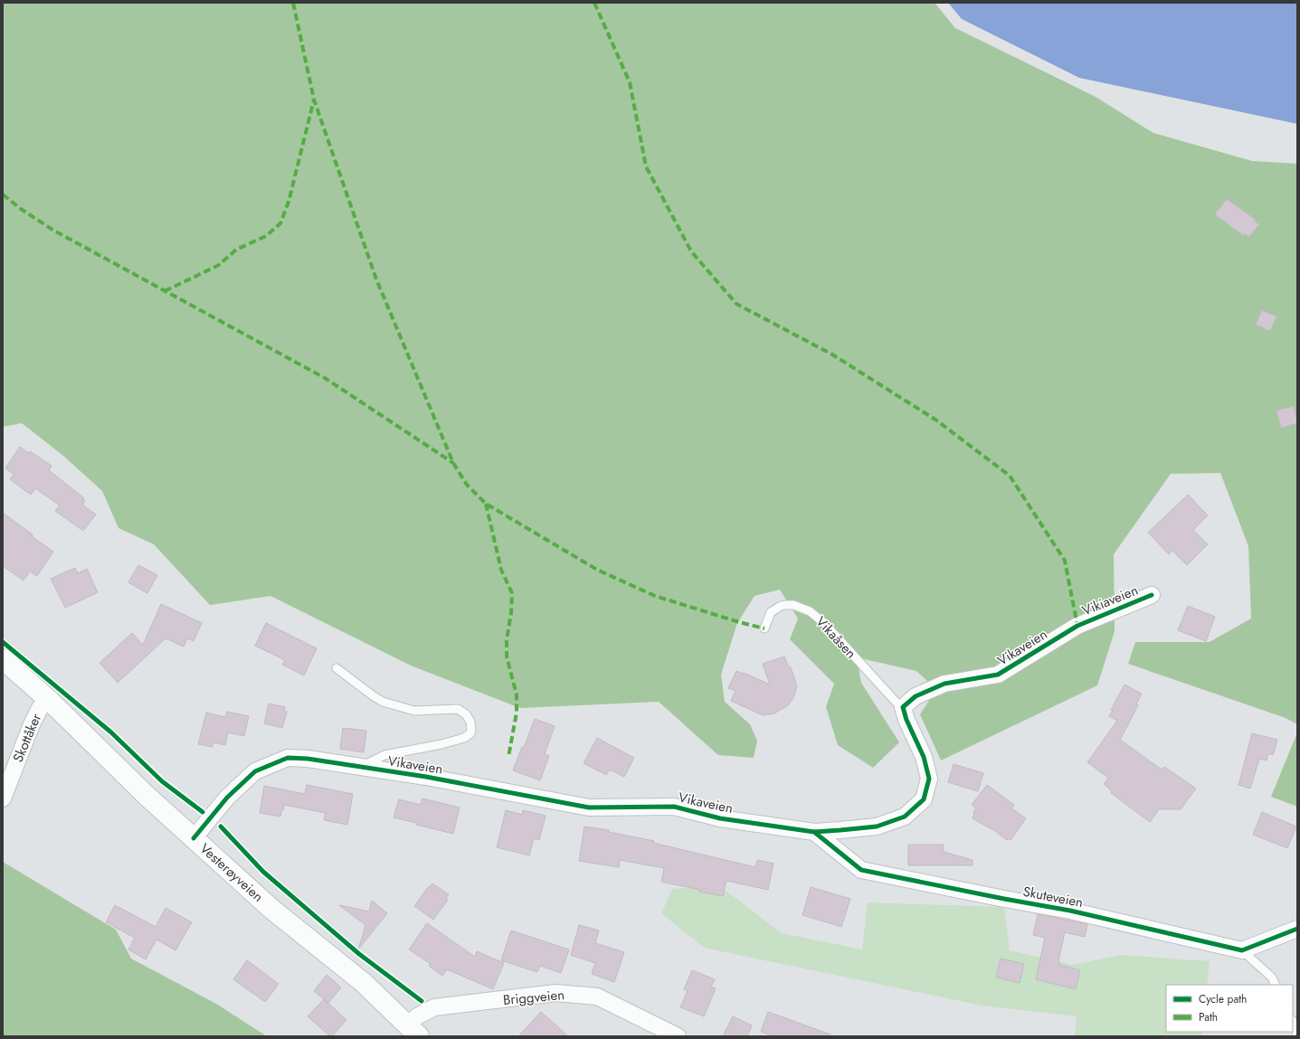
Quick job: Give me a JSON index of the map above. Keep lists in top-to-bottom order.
{
  "streets": {
    "main road": ["Vesterøyveien"],
    "street": [
      "Vikiaveien",
      "Vikaveien",
      "Skottåker",
      "Skuteveien",
      "Briggveien"
    ],
    "lane": ["Vikaåsen"]
  },
  "crossings": [
    ["Vikiaveien", "Vikaveien"],
    ["Vikaåsen", "Vikaveien"],
    ["Vikaveien", "Vesterøyveien"],
    ["Vikaveien", "Skuteveien"],
    ["Skottåker", "Vesterøyveien"],
    ["Vesterøyveien", "Briggveien"]
  ],
  "legend": ["Cycle path", "Path"]
}
